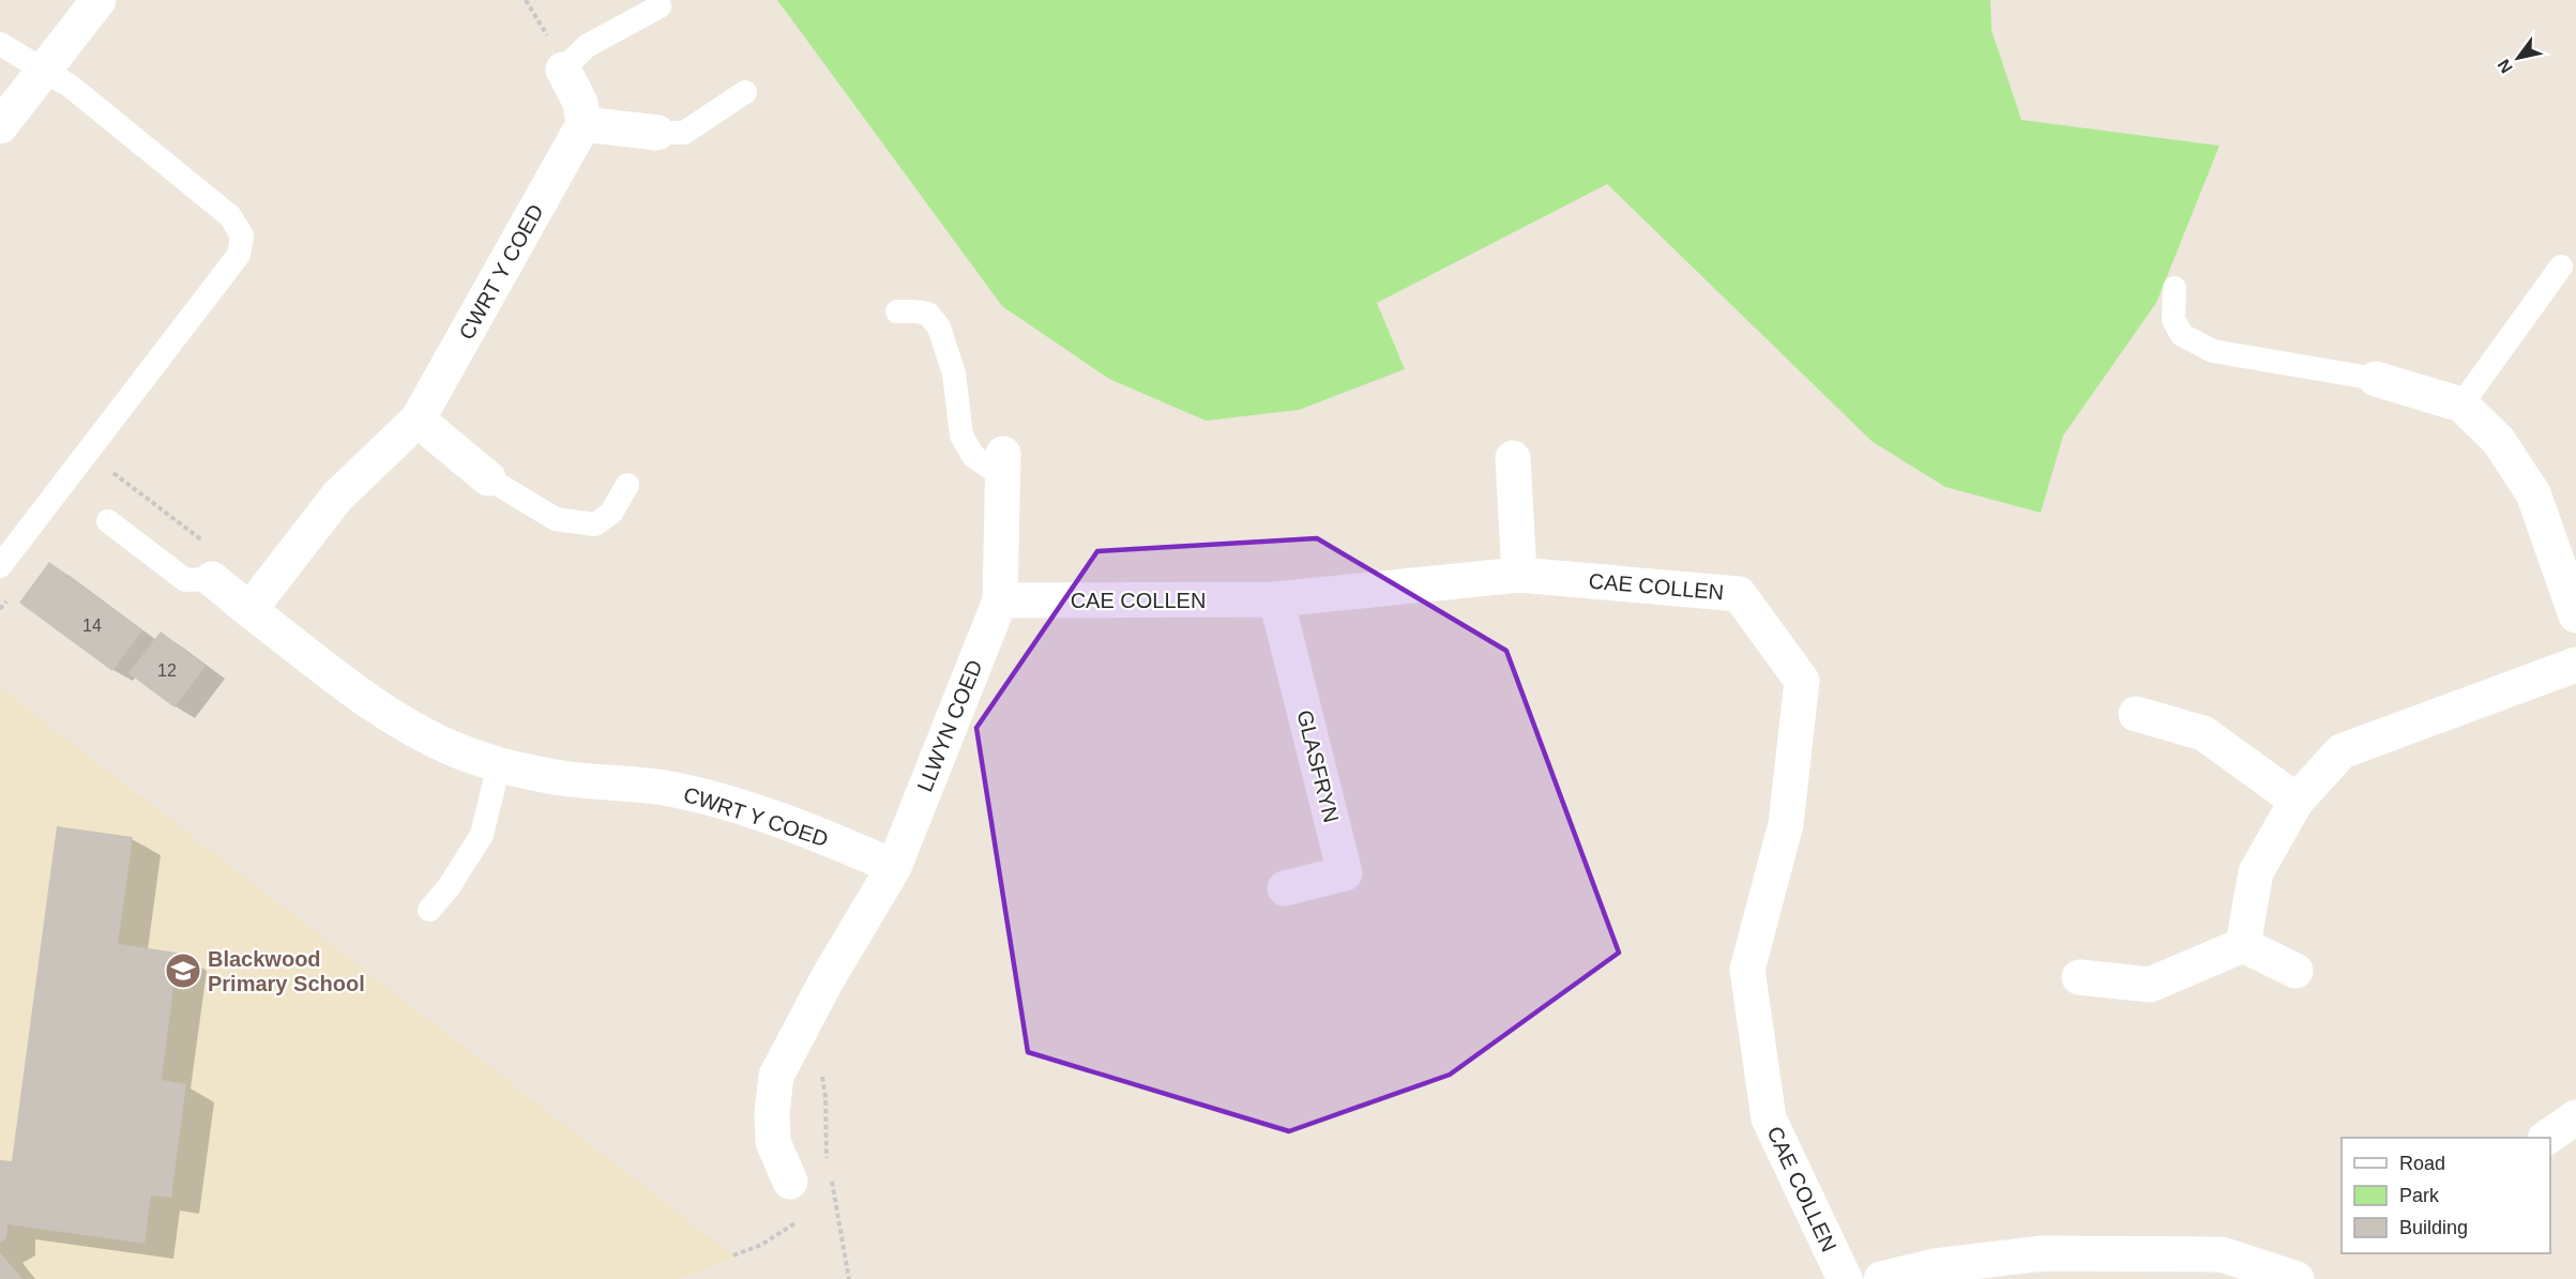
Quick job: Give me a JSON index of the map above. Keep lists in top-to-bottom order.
{
  "streets": {
    "street": [
      "CWRT Y COED",
      "CAE COLLEN",
      "LLWYN COED",
      "GLASFRYN"
    ]
  },
  "crossings": [
    ["CWRT Y COED", "LLWYN COED"],
    ["CAE COLLEN", "LLWYN COED"],
    ["CAE COLLEN", "GLASFRYN"]
  ],
  "places": {
    "school or university": ["Blackwood Primary School"]
  },
  "house_numbers": ["14", "12"],
  "legend": ["Road", "Park", "Building"],
  "north": "bottom left"
}
